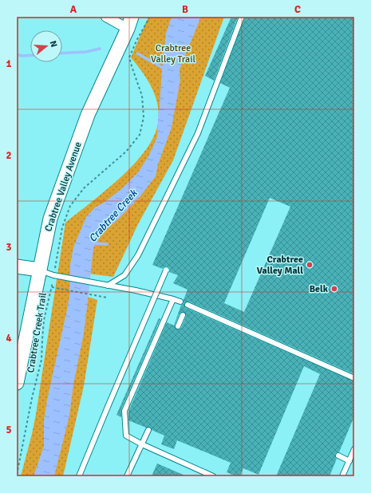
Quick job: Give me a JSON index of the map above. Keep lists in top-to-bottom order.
{
  "streets": {
    "street": ["Crabtree Valley Avenue"],
    "path": ["Crabtree Creek Trail"]
  },
  "water": ["Crabtree Creek"],
  "parks": ["Crabtree Valley Trail"],
  "places": ["Crabtree Valley Mall", "Belk"],
  "north": "right",
  "grid": {
    "columns": ["A", "B", "C"],
    "rows": [
      "1",
      "2",
      "3",
      "4",
      "5"
    ]
  }
}
